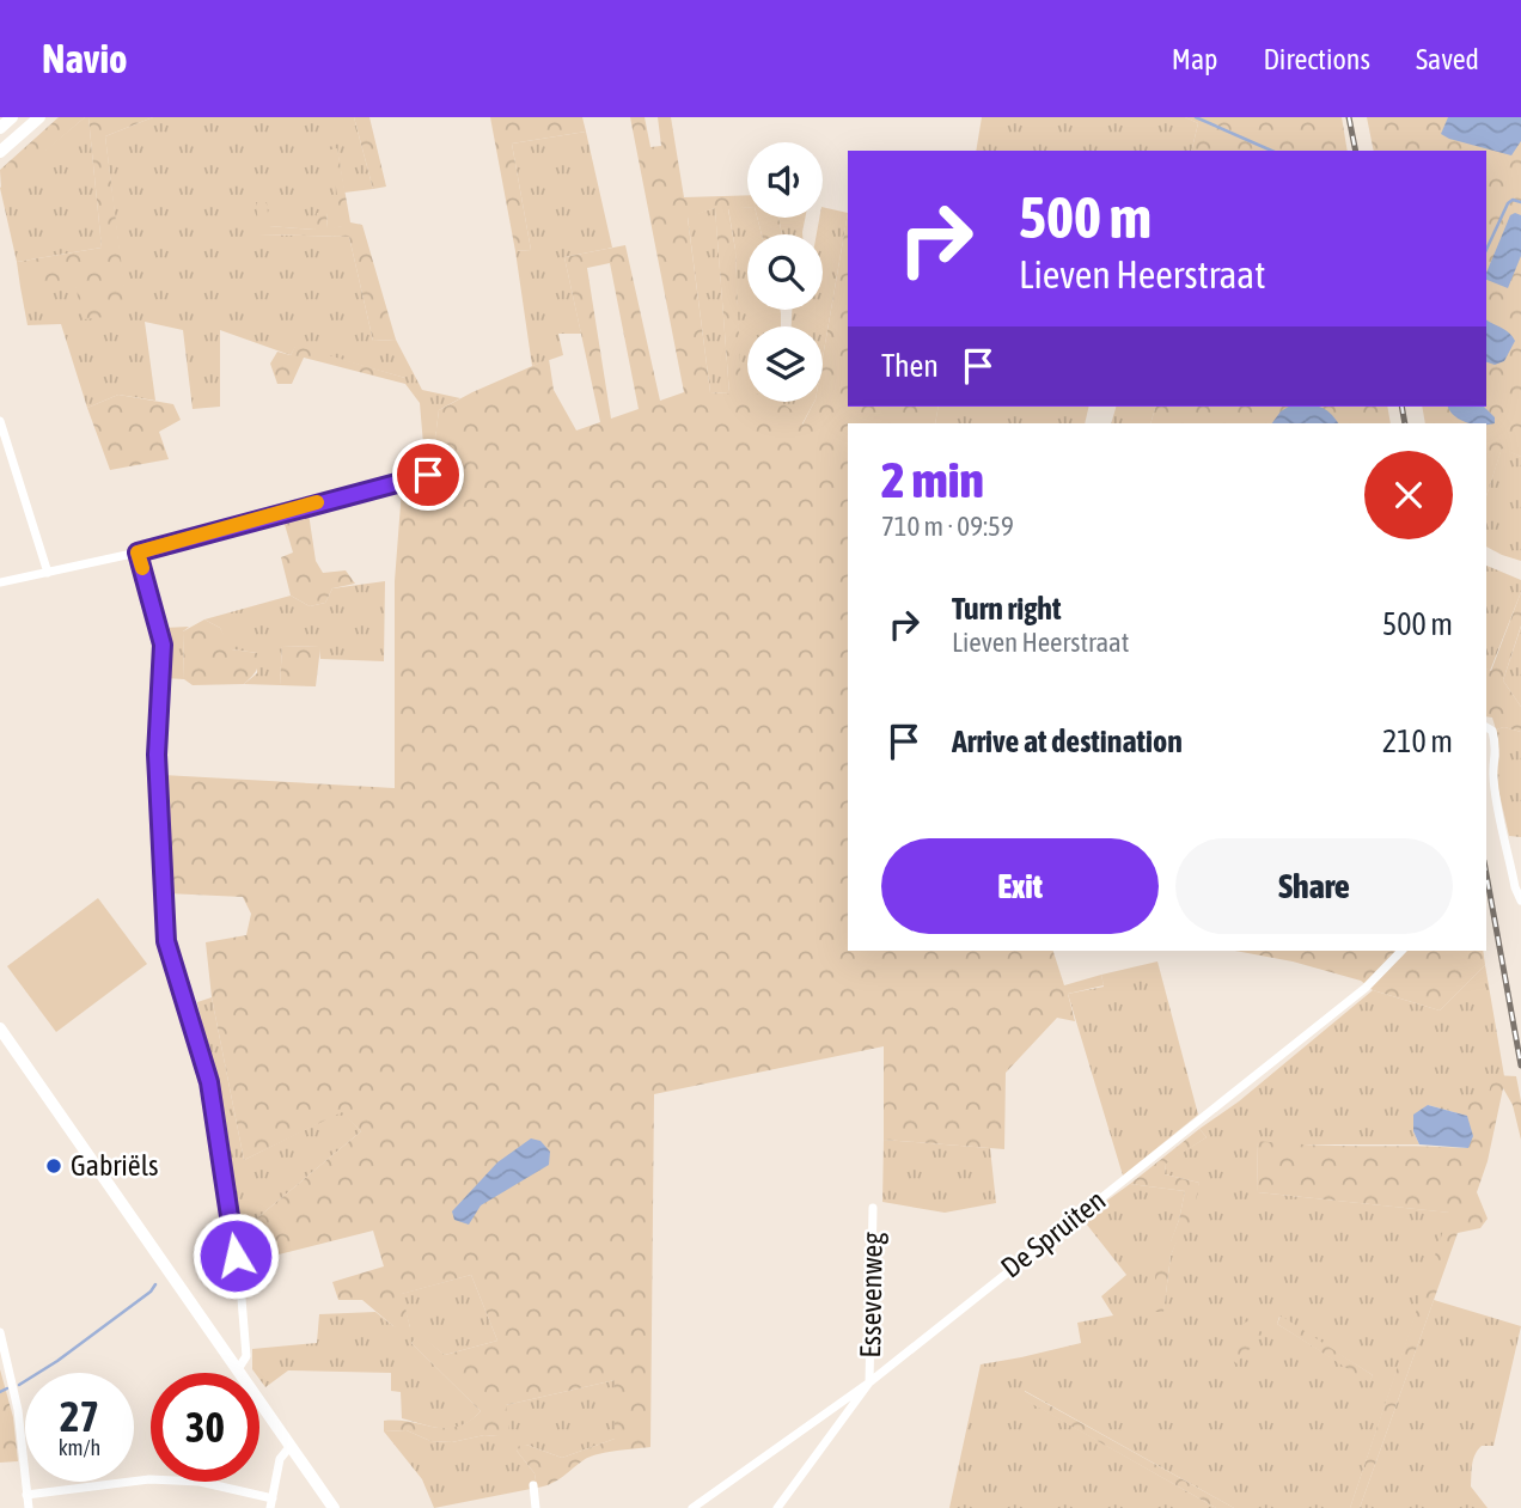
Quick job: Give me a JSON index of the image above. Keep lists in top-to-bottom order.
{
  "streets": {
    "street": ["De Spruiten", "Essevenweg"]
  },
  "crossings": [
    ["De Spruiten", "Essevenweg"]
  ],
  "places": ["Gabriëls"],
  "page": {
    "header": "Navio",
    "nav": ["Map", "Directions", "Saved"],
    "turn": ["500 m", "Lieven Heerstraat"],
    "then": "Then",
    "heading": ["2 min", "710 m · 09:59"],
    "list": [
      {
        "name": "Turn right",
        "note": "Lieven Heerstraat",
        "value": "500 m"
      },
      {
        "name": "Arrive at destination",
        "value": "210 m"
      }
    ],
    "buttons": ["Exit", "Share"],
    "speed": "27 km/h",
    "limit": "30"
  }
}
